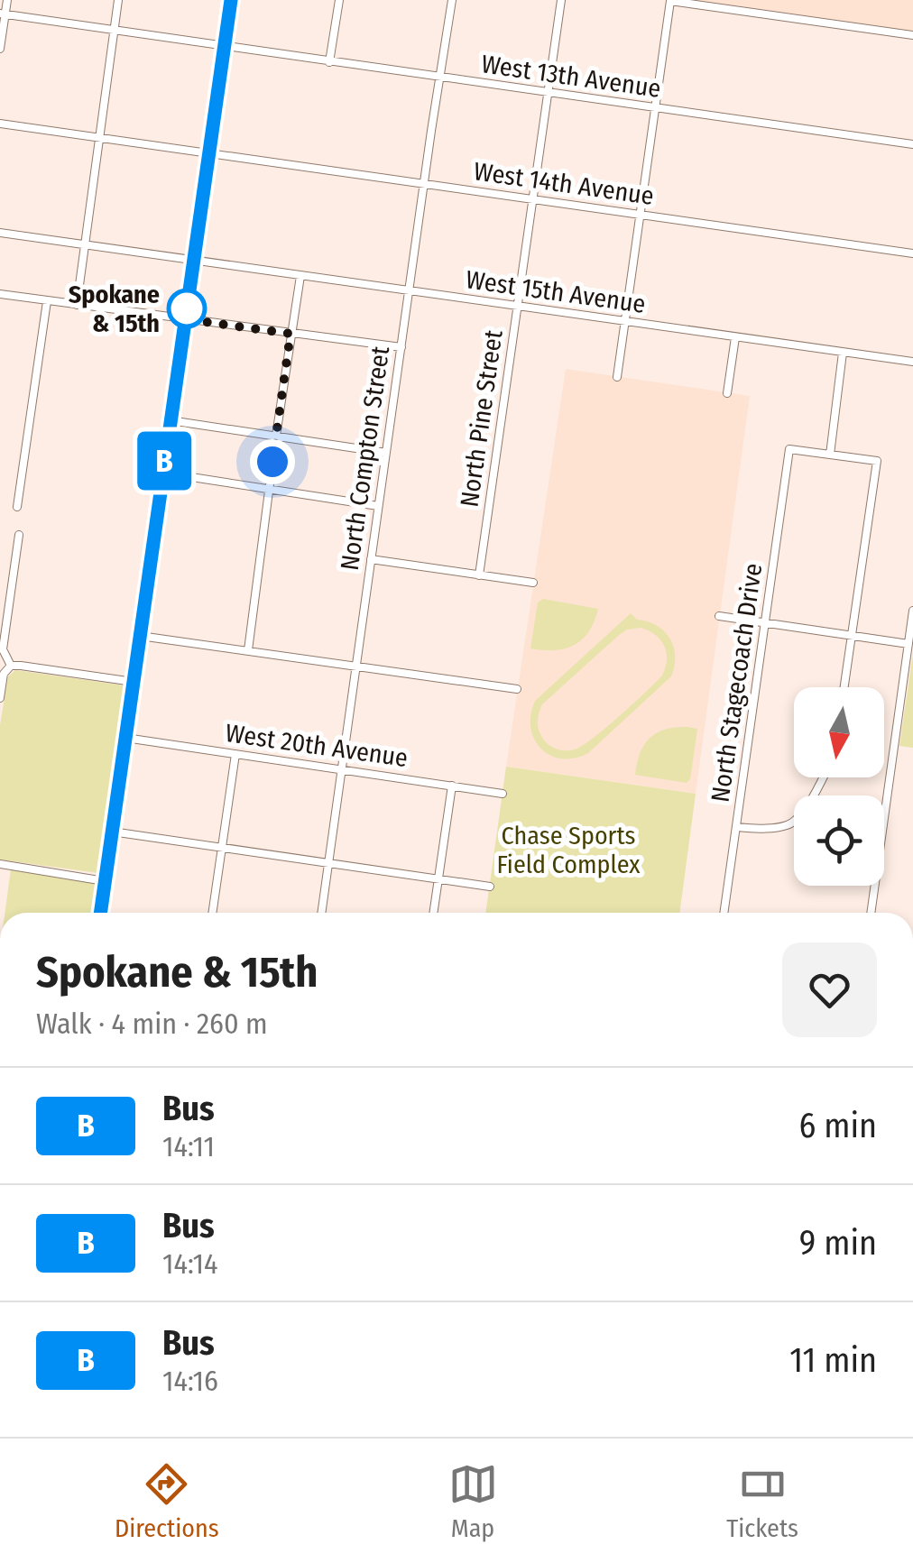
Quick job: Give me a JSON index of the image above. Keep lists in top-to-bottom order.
{
  "streets": {
    "street": [
      "West 13th Avenue",
      "West 14th Avenue",
      "West 15th Avenue",
      "North Pine Street",
      "North Compton Street",
      "North Stagecoach Drive",
      "West 20th Avenue"
    ]
  },
  "crossings": [
    ["West 13th Avenue", "North Pine Street"],
    ["West 13th Avenue", "North Compton Street"],
    ["West 14th Avenue", "North Pine Street"],
    ["West 14th Avenue", "North Compton Street"],
    ["West 15th Avenue", "North Pine Street"],
    ["West 15th Avenue", "North Compton Street"],
    ["North Compton Street", "West 20th Avenue"]
  ],
  "parks": ["Chase Sports Field Complex"],
  "places": ["Spokane & 15th"],
  "lines": ["bus line B"],
  "north": "bottom",
  "page": {
    "on_map": "B",
    "heading": ["Spokane & 15th", "Walk · 4 min · 260 m"],
    "list": [
      {
        "mark": "B",
        "name": "Bus",
        "note": "14:11",
        "value": "6 min"
      },
      {
        "mark": "B",
        "name": "Bus",
        "note": "14:14",
        "value": "9 min"
      },
      {
        "mark": "B",
        "name": "Bus",
        "note": "14:16",
        "value": "11 min"
      }
    ],
    "tabs": ["Directions", "Map", "Tickets"]
  }
}
